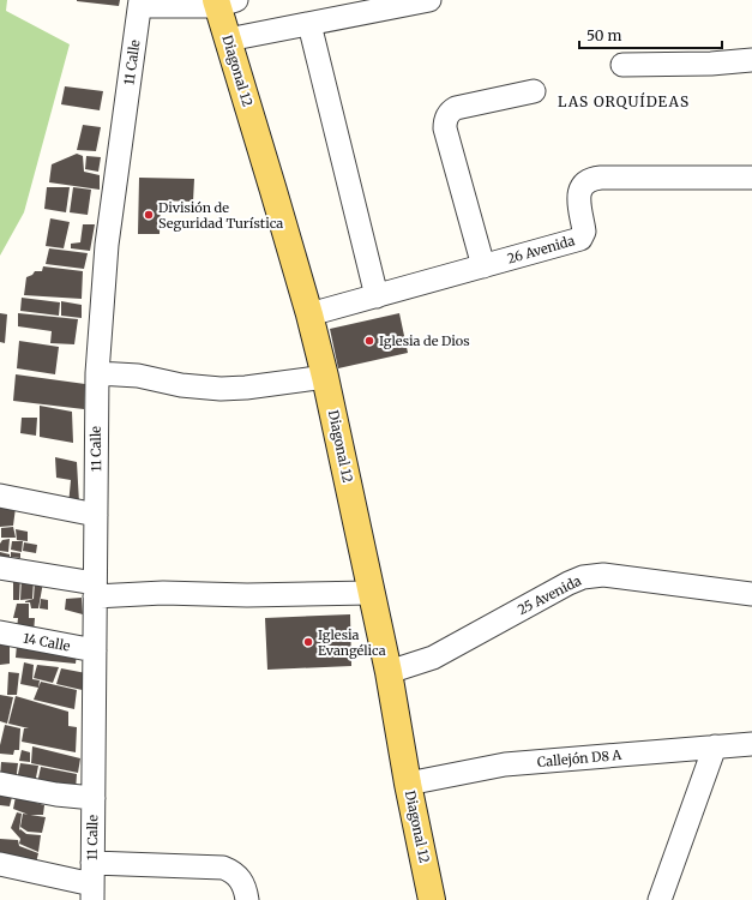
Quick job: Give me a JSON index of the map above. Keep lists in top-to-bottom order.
{
  "streets": {
    "main road": ["Diagonal 12"],
    "street": [
      "11 Calle",
      "26 Avenida",
      "25 Avenida",
      "14 Calle",
      "Callejón D8 A"
    ]
  },
  "crossings": [
    ["11 Calle", "14 Calle"],
    ["Diagonal 12", "26 Avenida"],
    ["Diagonal 12", "25 Avenida"],
    ["Diagonal 12", "Callejón D8 A"]
  ],
  "districts": ["LAS ORQUÍDEAS"],
  "places": ["División de Seguridad Turística", "Iglesia de Dios", "Iglesia Evangélica"],
  "scale_bar": "50 m"
}
